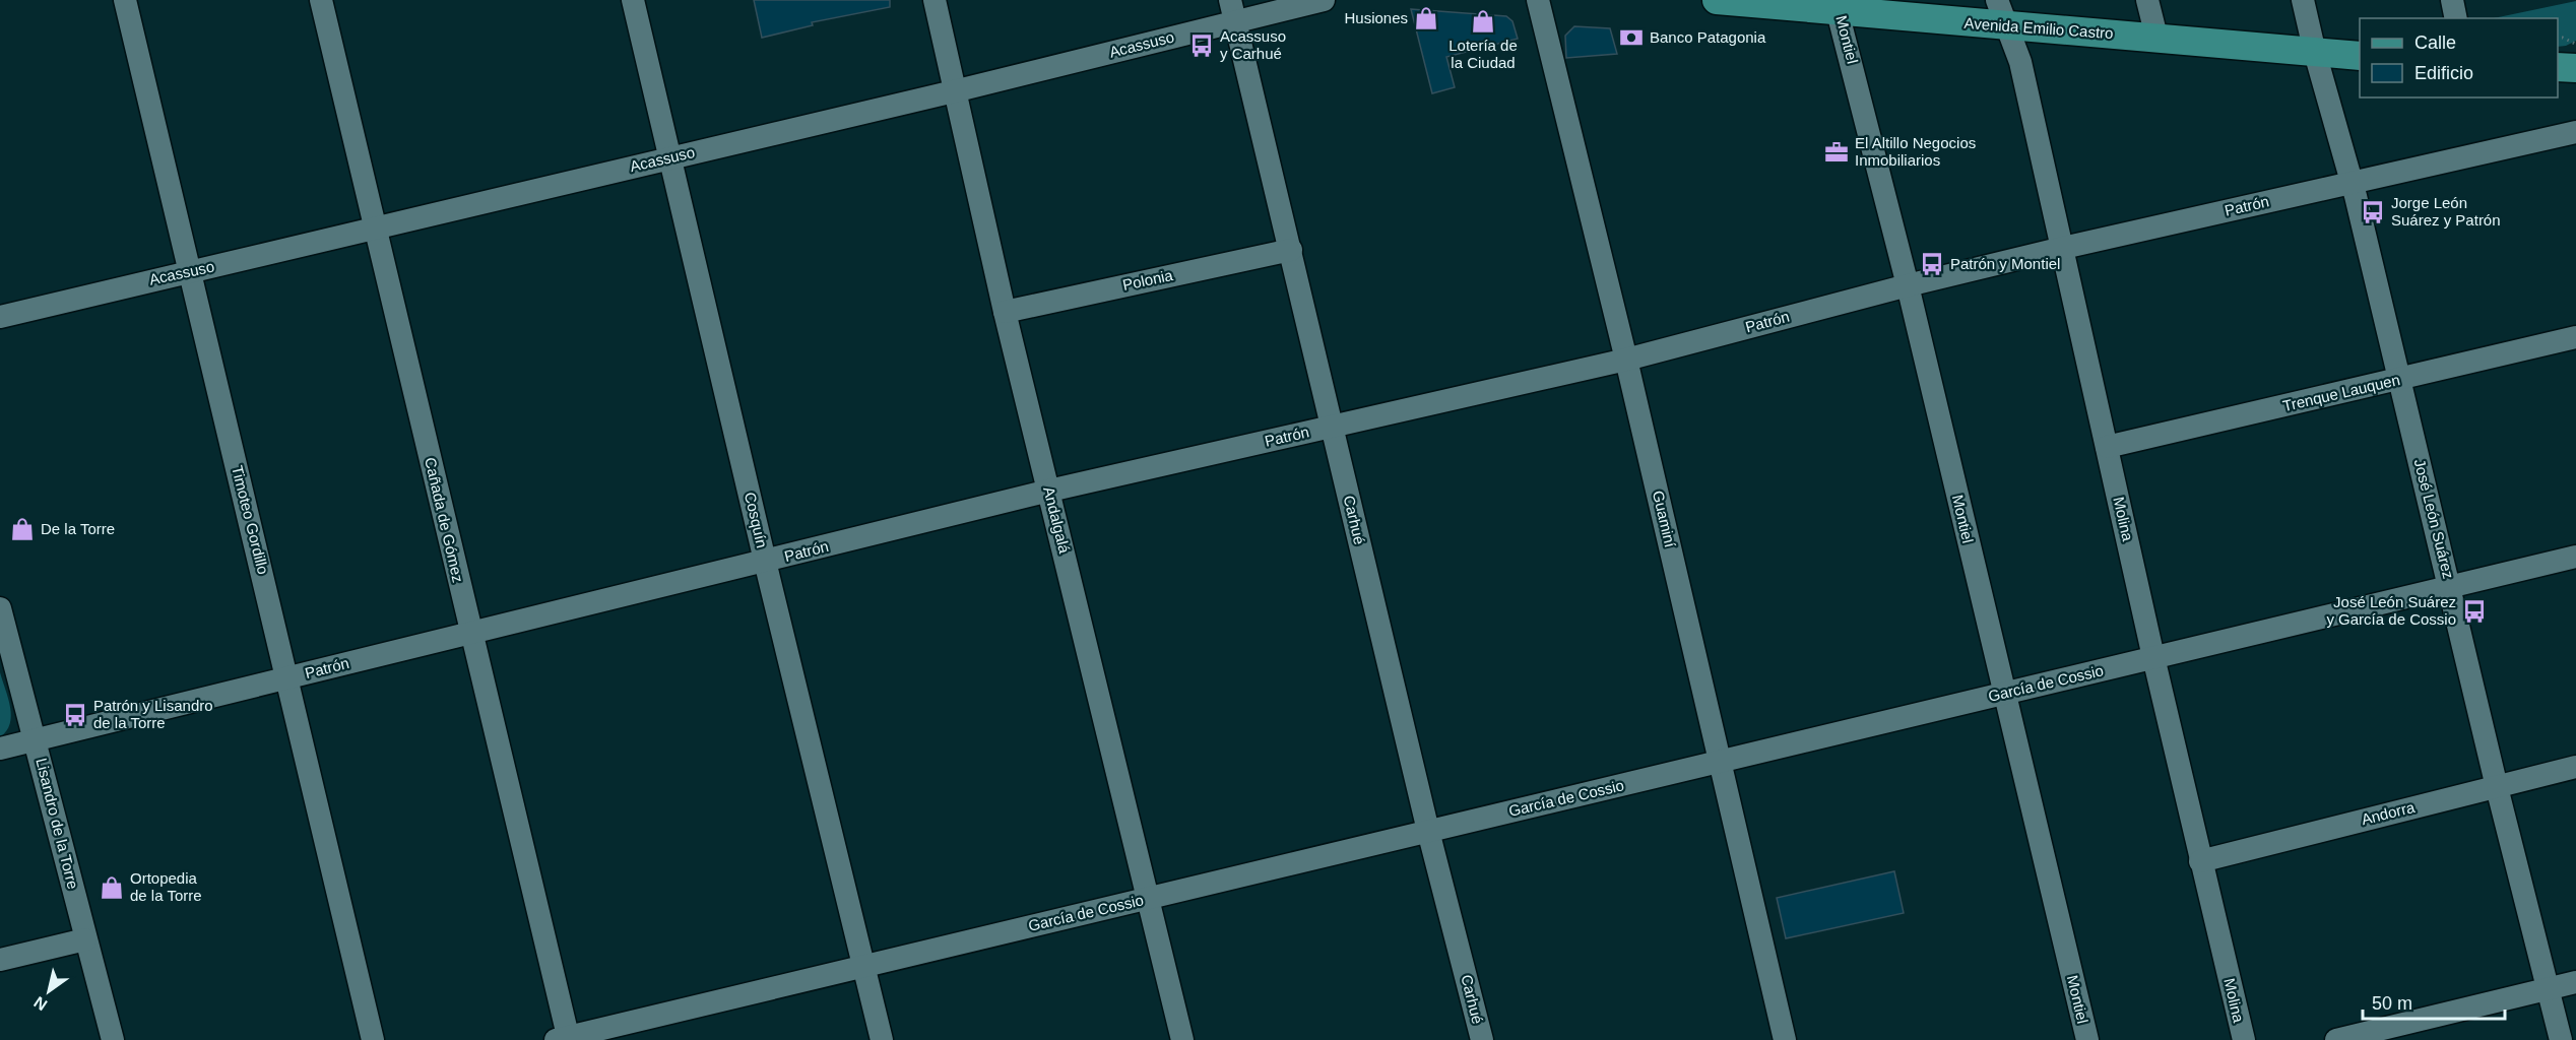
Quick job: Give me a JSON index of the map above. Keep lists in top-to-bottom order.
{
  "streets": {
    "main road": ["Avenida Emilio Castro"],
    "street": [
      "Montiel",
      "Acassuso",
      "Patrón",
      "Polonia",
      "Trenque Lauquen",
      "Guaminí",
      "Molina",
      "José León Suárez",
      "Timoteo Gordillo",
      "Cañada de Gómez",
      "Cosquín",
      "Andalgalá",
      "Carhué",
      "García de Cossio",
      "Andorra",
      "Lisandro de la Torre"
    ]
  },
  "crossings": [
    ["Avenida Emilio Castro", "Montiel"],
    ["Avenida Emilio Castro", "Molina"],
    ["Avenida Emilio Castro", "José León Suárez"],
    ["Montiel", "Patrón"],
    ["Montiel", "García de Cossio"],
    ["Acassuso", "Timoteo Gordillo"],
    ["Acassuso", "Cañada de Gómez"],
    ["Acassuso", "Cosquín"],
    ["Acassuso", "Andalgalá"],
    ["Acassuso", "Carhué"],
    ["Patrón", "Guaminí"],
    ["Patrón", "Molina"],
    ["Patrón", "José León Suárez"],
    ["Patrón", "Timoteo Gordillo"],
    ["Patrón", "Cañada de Gómez"],
    ["Patrón", "Cosquín"],
    ["Patrón", "Andalgalá"],
    ["Patrón", "Carhué"],
    ["Patrón", "Lisandro de la Torre"],
    ["Polonia", "Andalgalá"],
    ["Polonia", "Carhué"],
    ["Trenque Lauquen", "Molina"],
    ["Trenque Lauquen", "José León Suárez"],
    ["Guaminí", "García de Cossio"],
    ["Molina", "García de Cossio"],
    ["Molina", "Andorra"],
    ["José León Suárez", "García de Cossio"],
    ["José León Suárez", "Andorra"],
    ["Cañada de Gómez", "García de Cossio"],
    ["Cosquín", "García de Cossio"],
    ["Andalgalá", "García de Cossio"],
    ["Carhué", "García de Cossio"]
  ],
  "places": {
    "shop": [
      "Husiones",
      "Lotería de la Ciudad",
      "De la Torre",
      "Ortopedia de la Torre"
    ],
    "bank": ["Banco Patagonia"],
    "bus stop": [
      "Acassuso y Carhué",
      "Jorge León Suárez y Patrón",
      "Patrón y Montiel",
      "José León Suárez y García de Cossio",
      "Patrón y Lisandro de la Torre"
    ],
    "office": ["El Altillo Negocios Inmobiliarios"]
  },
  "legend": ["Calle", "Edificio"],
  "scale_bar": "50 m",
  "north": "bottom left"
}
